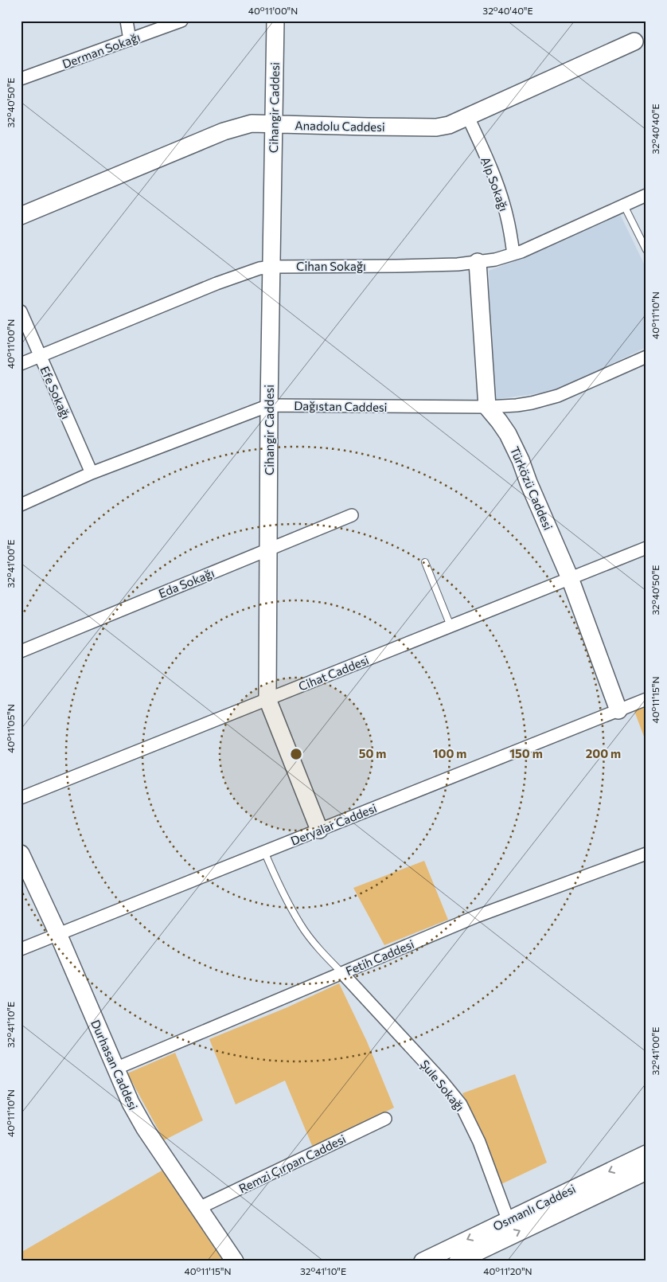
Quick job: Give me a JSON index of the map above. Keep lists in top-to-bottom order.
{
  "streets": {
    "street": [
      "Derman Sokağı",
      "Cihangir Caddesi",
      "Anadolu Caddesi",
      "Alp Sokağı",
      "Cihan Sokağı",
      "Efe Sokağı",
      "Dağıstan Caddesi",
      "Türközü Caddesi",
      "Eda Sokağı",
      "Cihat Caddesi",
      "Deryalar Caddesi",
      "Fetih Caddesi",
      "Durhasan Caddesi",
      "Şule Sokağı",
      "Remzi Çırpan Caddesi",
      "Osmanlı Caddesi"
    ]
  },
  "crossings": [
    ["Cihangir Caddesi", "Anadolu Caddesi"],
    ["Cihangir Caddesi", "Cihan Sokağı"],
    ["Cihangir Caddesi", "Dağıstan Caddesi"],
    ["Cihangir Caddesi", "Eda Sokağı"],
    ["Cihangir Caddesi", "Cihat Caddesi"],
    ["Cihangir Caddesi", "Deryalar Caddesi"],
    ["Anadolu Caddesi", "Alp Sokağı"],
    ["Alp Sokağı", "Cihan Sokağı"],
    ["Cihan Sokağı", "Efe Sokağı"],
    ["Efe Sokağı", "Dağıstan Caddesi"],
    ["Dağıstan Caddesi", "Türközü Caddesi"],
    ["Türközü Caddesi", "Cihat Caddesi"],
    ["Türközü Caddesi", "Deryalar Caddesi"],
    ["Deryalar Caddesi", "Durhasan Caddesi"],
    ["Fetih Caddesi", "Durhasan Caddesi"],
    ["Fetih Caddesi", "Şule Sokağı"],
    ["Durhasan Caddesi", "Remzi Çırpan Caddesi"],
    ["Şule Sokağı", "Osmanlı Caddesi"]
  ],
  "coordinates": [
    "40°11'00\"N",
    "32°40'40\"E",
    "32°40'50\"E",
    "40°11'10\"N",
    "32°41'00\"E",
    "40°11'15\"N",
    "40°11'05\"N",
    "32°41'10\"E",
    "40°11'20\"N"
  ],
  "rings": [
    "50 m",
    "100 m",
    "150 m",
    "200 m"
  ]
}
